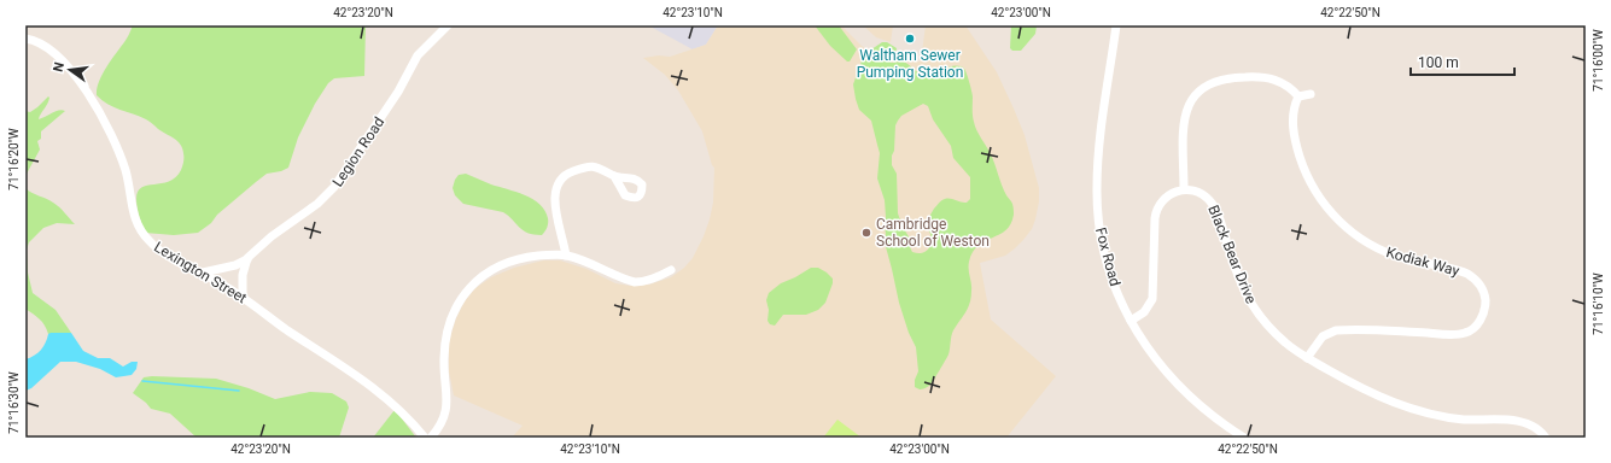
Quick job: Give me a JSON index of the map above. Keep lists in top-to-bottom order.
{
  "streets": {
    "street": [
      "Legion Road",
      "Black Bear Drive",
      "Fox Road",
      "Kodiak Way",
      "Lexington Street"
    ]
  },
  "crossings": [
    ["Legion Road", "Lexington Street"],
    ["Black Bear Drive", "Kodiak Way"]
  ],
  "places": ["Waltham Sewer Pumping Station", "Cambridge School of Weston"],
  "scale_bar": "100 m",
  "north": "left",
  "coordinates": [
    "42°23'20\"N",
    "42°23'10\"N",
    "42°23'00\"N",
    "42°22'50\"N",
    "71°16'00\"W",
    "71°16'20\"W",
    "71°16'10\"W",
    "71°16'30\"W"
  ]
}
